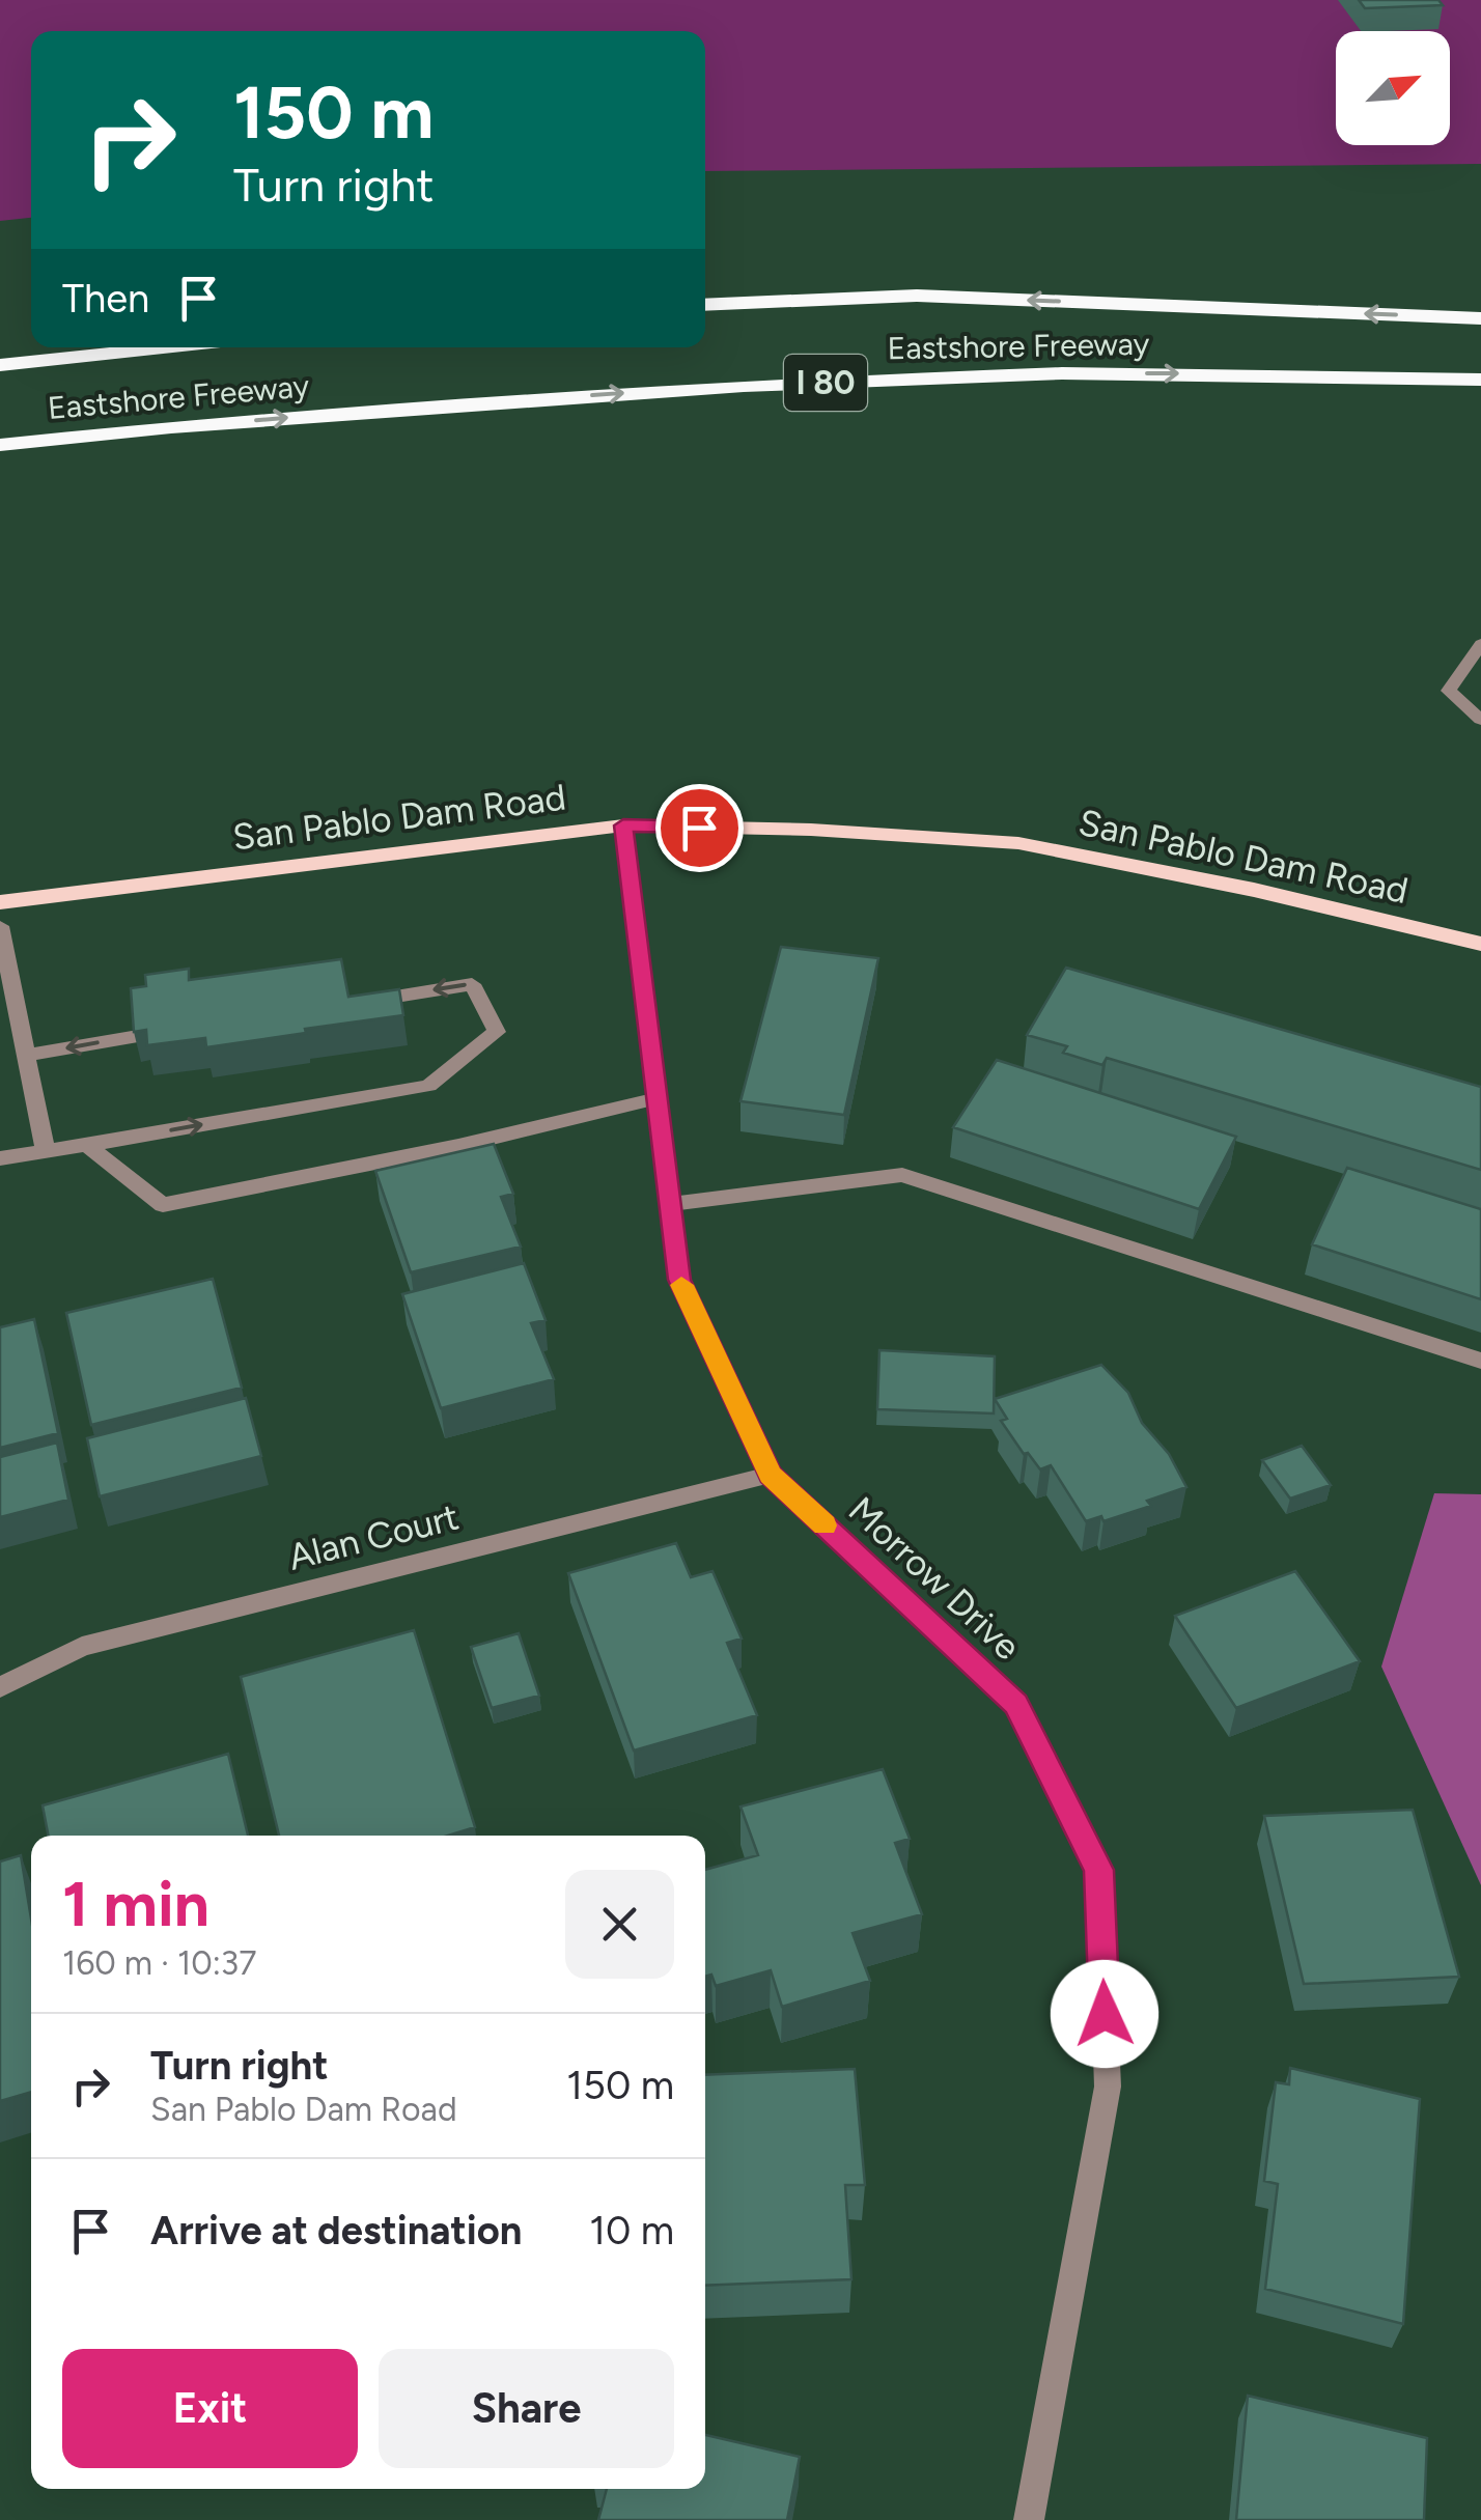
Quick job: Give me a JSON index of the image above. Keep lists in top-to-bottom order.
{
  "streets": {
    "highway": ["Eastshore Freeway", "I 80"],
    "main road": ["San Pablo Dam Road"],
    "street": ["Alan Court", "Morrow Drive"]
  },
  "crossings": [
    ["San Pablo Dam Road", "Morrow Drive"],
    ["Alan Court", "Morrow Drive"]
  ],
  "north": "top right",
  "page": {
    "turn": ["150 m", "Turn right"],
    "then": "Then",
    "heading": ["1 min", "160 m · 10:37"],
    "list": [
      {
        "name": "Turn right",
        "note": "San Pablo Dam Road",
        "value": "150 m"
      },
      {
        "name": "Arrive at destination",
        "value": "10 m"
      }
    ],
    "buttons": ["Exit", "Share"]
  }
}
